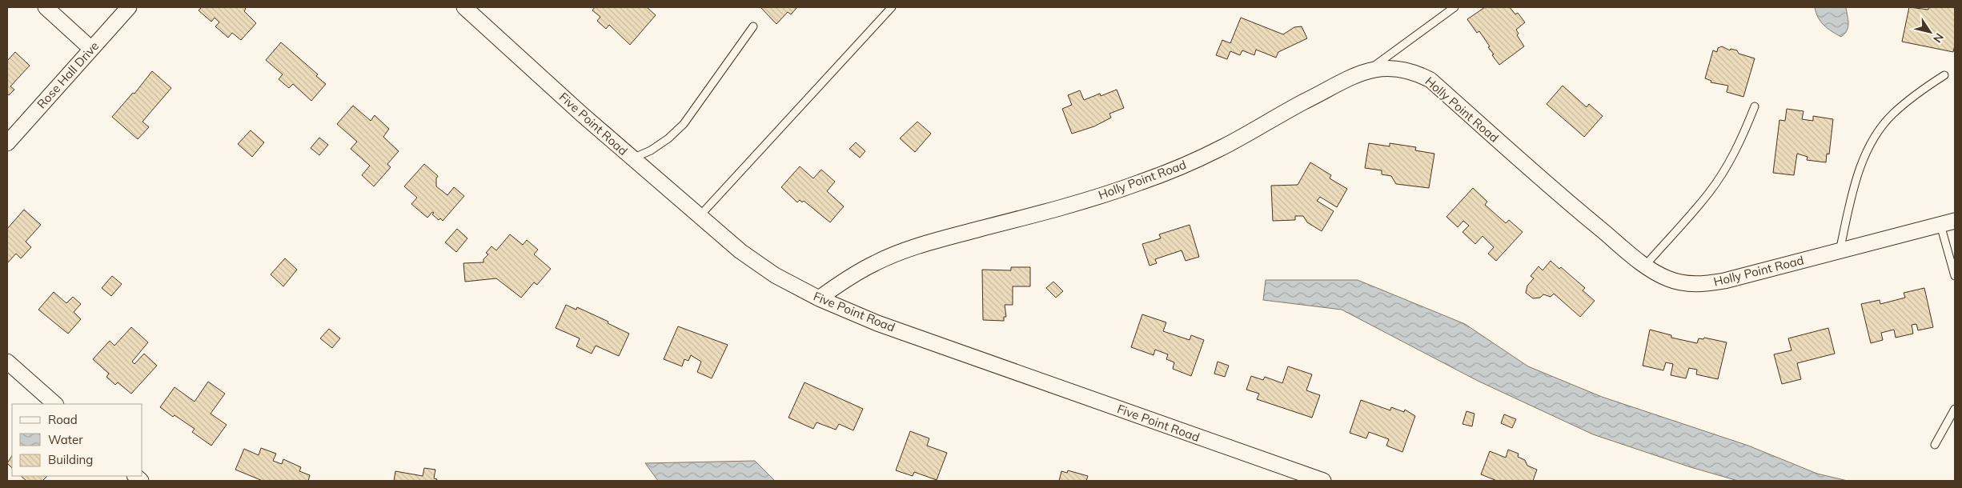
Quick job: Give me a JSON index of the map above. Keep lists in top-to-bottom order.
{
  "streets": {
    "street": ["Rose Hall Drive", "Holly Point Road", "Five Point Road"]
  },
  "crossings": [
    ["Holly Point Road", "Five Point Road"]
  ],
  "legend": ["Road", "Water", "Building"],
  "north": "bottom right"
}
